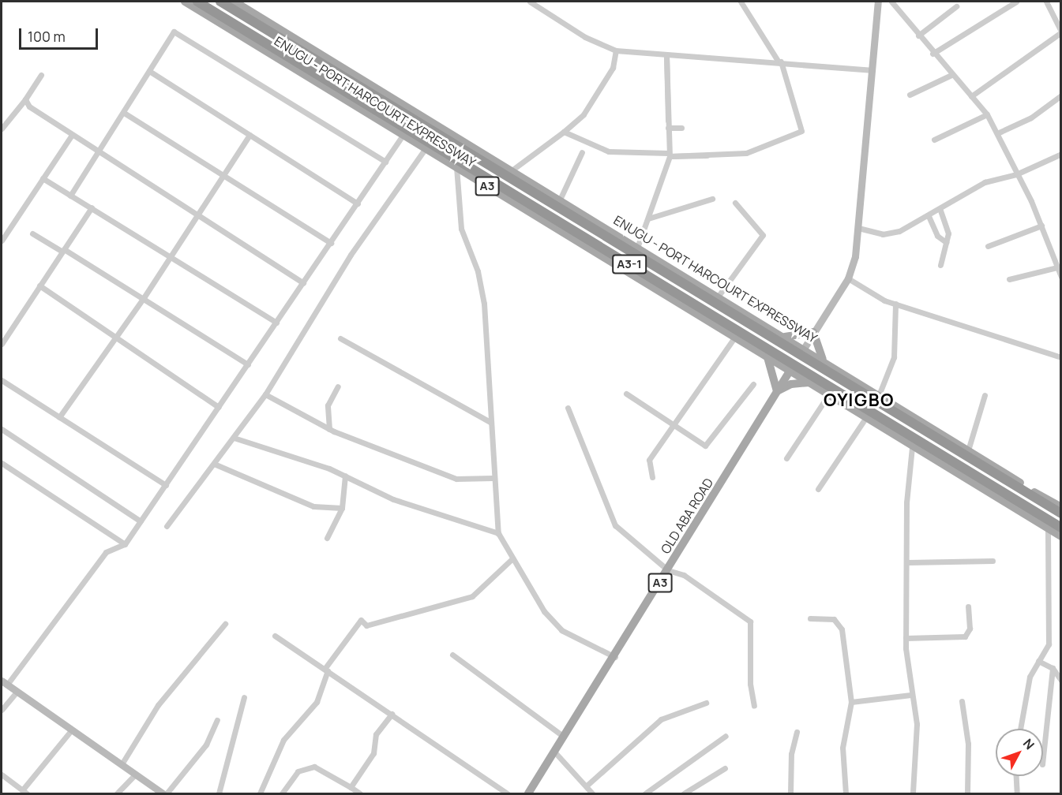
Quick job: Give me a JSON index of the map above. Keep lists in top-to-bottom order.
{
  "streets": {
    "highway": ["ENUGU - PORT HARCOURT EXPRESSWAY", "A3-1"],
    "main road": ["A3", "OLD ABA ROAD"]
  },
  "crossings": [
    ["ENUGU - PORT HARCOURT EXPRESSWAY", "OLD ABA ROAD"]
  ],
  "districts": ["OYIGBO"],
  "scale_bar": "100 m",
  "north": "top right"
}
